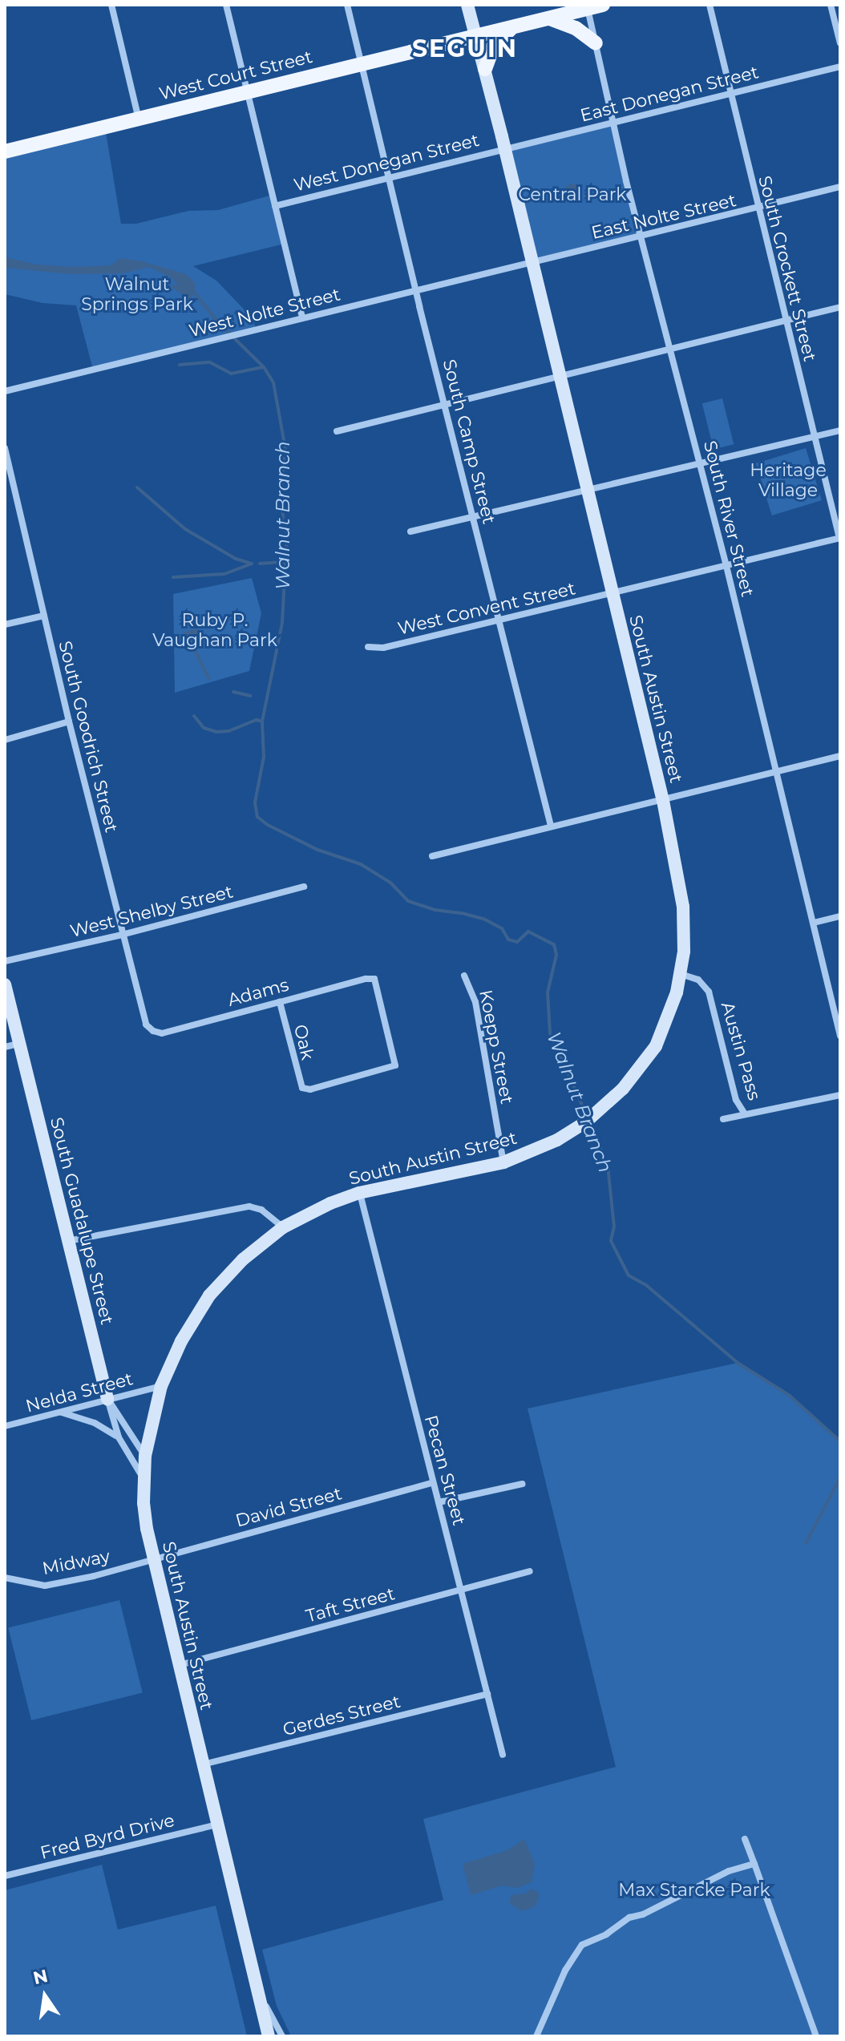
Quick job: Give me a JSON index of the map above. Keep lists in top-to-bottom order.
{
  "streets": {
    "main road": ["West Court Street", "South Austin Street", "South Guadalupe Street"],
    "street": [
      "East Donegan Street",
      "West Donegan Street",
      "East Nolte Street",
      "South Crockett Street",
      "West Nolte Street",
      "South Camp Street",
      "South River Street",
      "West Convent Street",
      "South Goodrich Street",
      "West Shelby Street",
      "Adams",
      "Oak",
      "Koepp Street",
      "Austin Pass",
      "Nelda Street",
      "Pecan Street",
      "David Street",
      "Midway",
      "Taft Street",
      "Gerdes Street",
      "Fred Byrd Drive"
    ]
  },
  "crossings": [
    ["West Court Street", "East Donegan Street"],
    ["West Court Street", "West Donegan Street"],
    ["West Court Street", "South Camp Street"],
    ["West Court Street", "South River Street"],
    ["West Court Street", "South Austin Street"],
    ["East Donegan Street", "West Donegan Street"],
    ["East Donegan Street", "South Crockett Street"],
    ["East Donegan Street", "South River Street"],
    ["East Donegan Street", "South Austin Street"],
    ["West Donegan Street", "South Camp Street"],
    ["West Donegan Street", "South River Street"],
    ["West Donegan Street", "South Austin Street"],
    ["East Nolte Street", "South Crockett Street"],
    ["East Nolte Street", "West Nolte Street"],
    ["East Nolte Street", "South River Street"],
    ["East Nolte Street", "South Austin Street"],
    ["South Crockett Street", "West Convent Street"],
    ["West Nolte Street", "South Camp Street"],
    ["West Nolte Street", "South Austin Street"],
    ["South Camp Street", "West Convent Street"],
    ["South River Street", "West Convent Street"],
    ["South River Street", "South Austin Street"],
    ["West Convent Street", "South Austin Street"],
    ["South Austin Street", "Koepp Street"],
    ["South Austin Street", "Austin Pass"],
    ["South Austin Street", "South Guadalupe Street"],
    ["South Austin Street", "Nelda Street"],
    ["South Austin Street", "Pecan Street"],
    ["South Austin Street", "David Street"],
    ["South Austin Street", "Midway"],
    ["South Austin Street", "Taft Street"],
    ["South Austin Street", "Gerdes Street"],
    ["South Austin Street", "Fred Byrd Drive"],
    ["South Goodrich Street", "West Shelby Street"],
    ["South Goodrich Street", "Adams"],
    ["Adams", "Oak"],
    ["South Guadalupe Street", "Nelda Street"],
    ["Pecan Street", "David Street"],
    ["Pecan Street", "Taft Street"],
    ["Pecan Street", "Gerdes Street"],
    ["David Street", "Midway"]
  ],
  "districts": ["SEGUIN"],
  "water": ["Walnut Branch"],
  "parks": [
    "Central Park",
    "Walnut Springs Park",
    "Heritage Village",
    "Ruby P. Vaughan Park",
    "Max Starcke Park"
  ],
  "north": "top"
}
